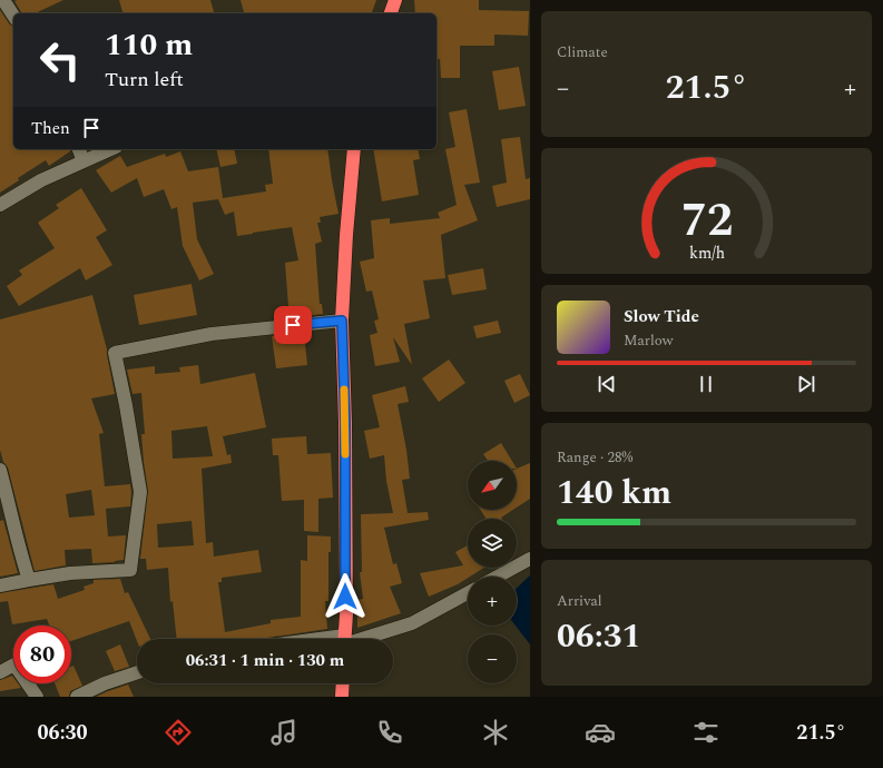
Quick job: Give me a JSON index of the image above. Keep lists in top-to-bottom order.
{
  "north": "bottom left",
  "page": {
    "tile": [
      "Climate",
      ["Range · 28%", "140 km"],
      ["Arrival", "06:31"]
    ],
    "turn": ["110 m", "Turn left"],
    "heat": ["−", "21.5°", "+"],
    "then": "Then",
    "song": ["Slow Tide", "Marlow"],
    "map_buttons": ["+", "−"],
    "limit": "80",
    "trip": "06:31 · 1 min · 130 m",
    "tabs": ["06:30", "21.5°"],
    "gauge": ["72", "km/h"]
  }
}
